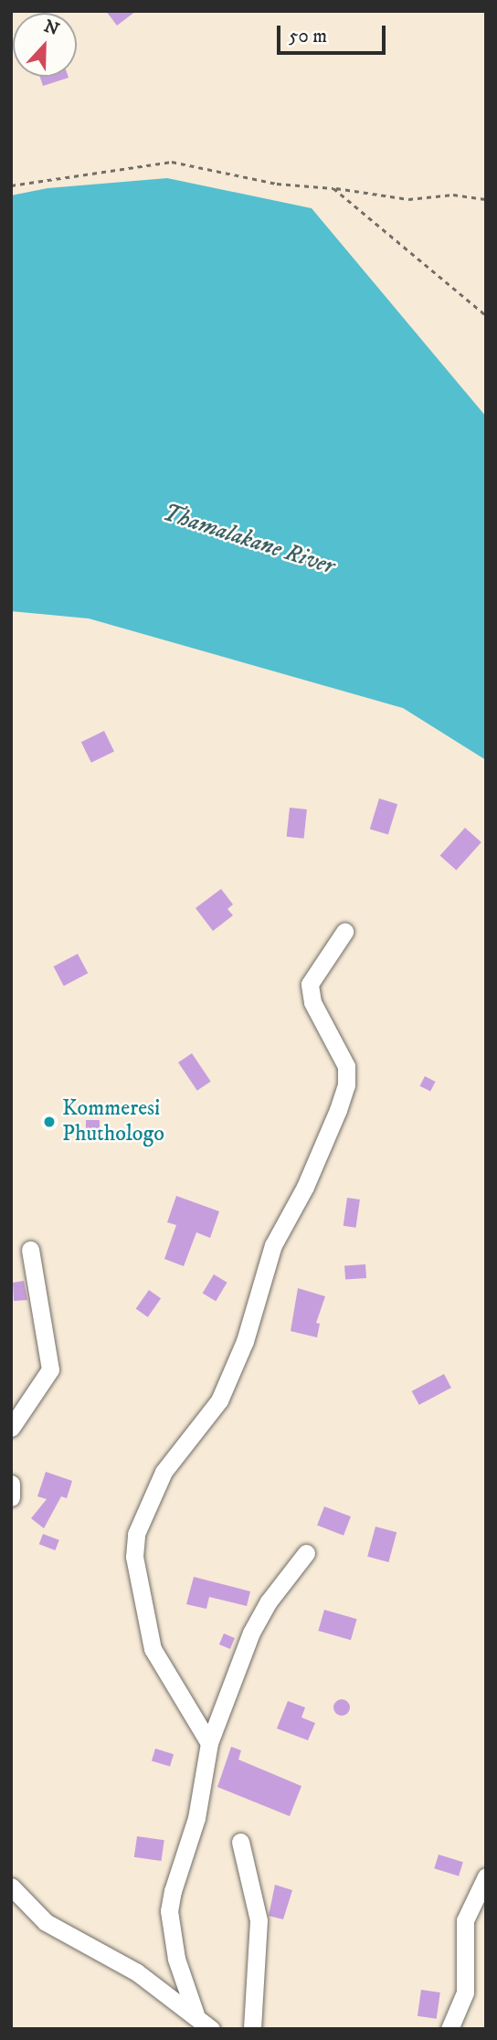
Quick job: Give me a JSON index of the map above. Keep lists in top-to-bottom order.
{
  "water": ["Thamalakane River"],
  "places": ["Kommeresi Phuthologo"],
  "scale_bar": "50 m",
  "north": "top"
}
